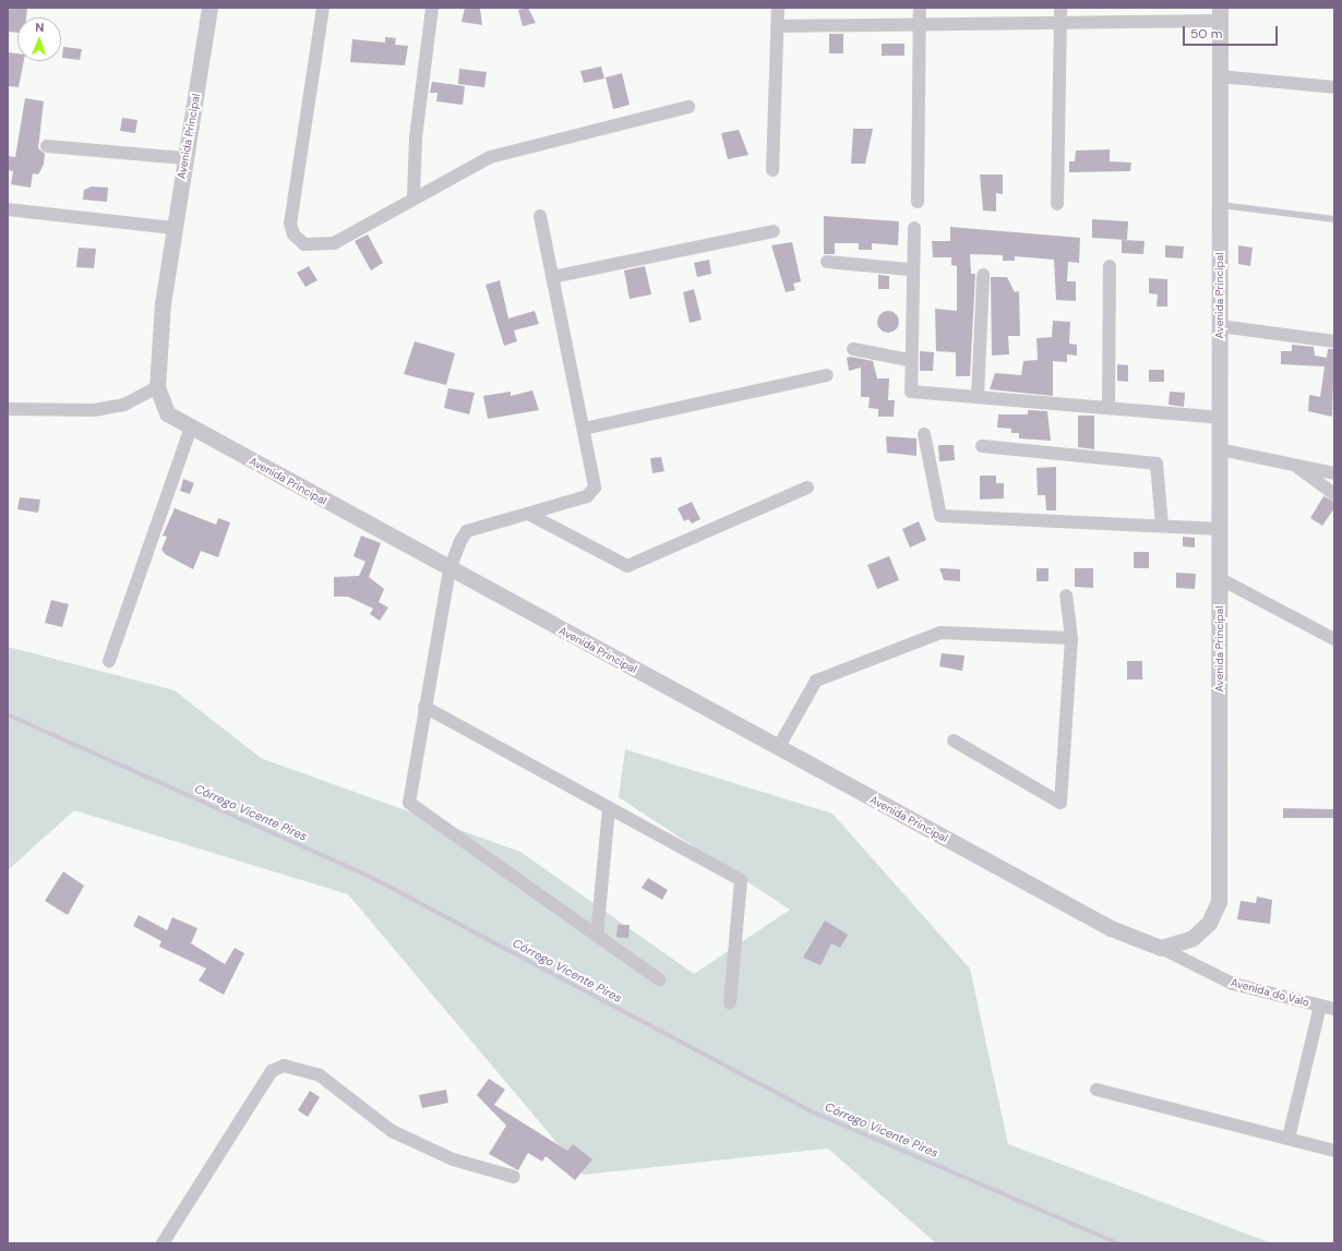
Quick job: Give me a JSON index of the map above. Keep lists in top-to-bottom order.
{
  "streets": {
    "street": ["Avenida Principal", "Avenida do Valo"]
  },
  "crossings": [
    ["Avenida Principal", "Avenida do Valo"]
  ],
  "water": ["Córrego Vicente Pires"],
  "scale_bar": "50 m",
  "north": "top"
}
